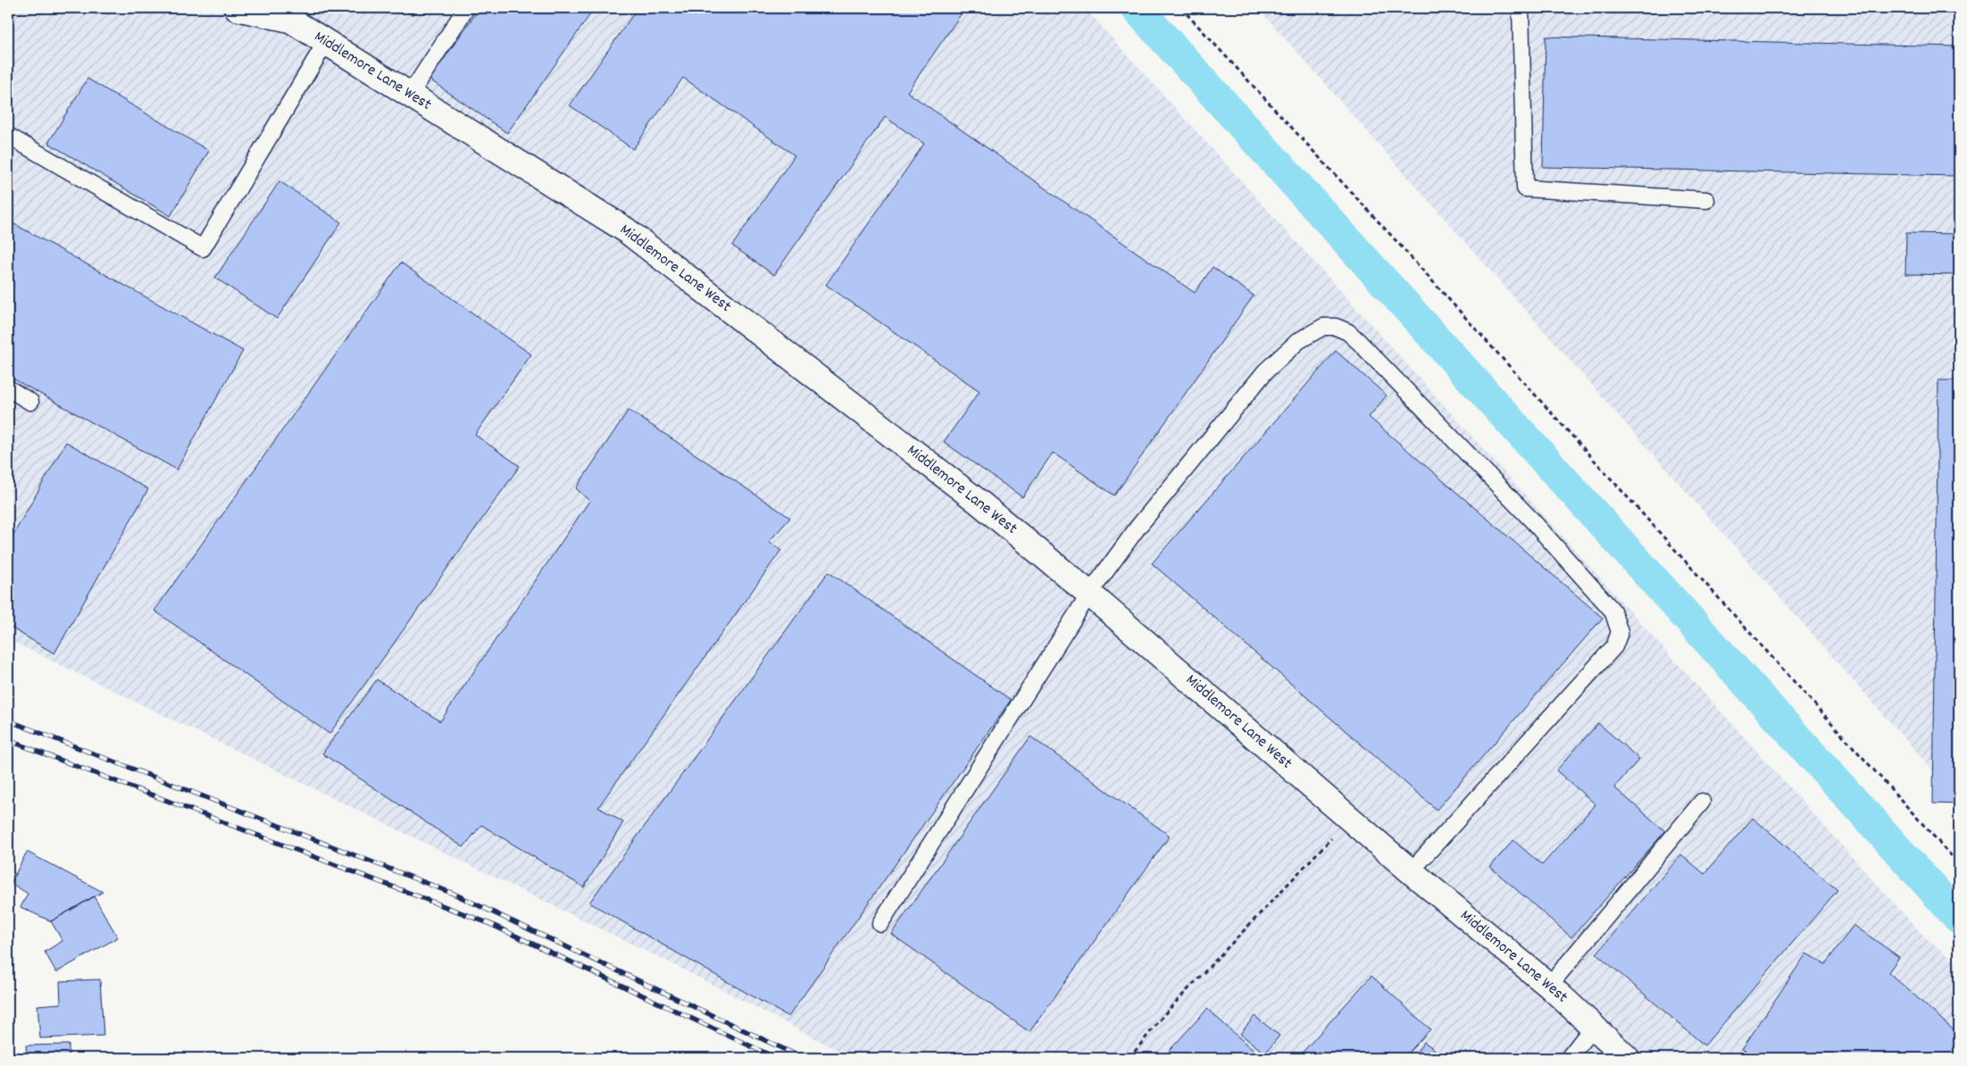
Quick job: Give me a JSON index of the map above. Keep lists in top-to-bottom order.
{
  "streets": {
    "street": ["Middlemore Lane West"]
  }
}
